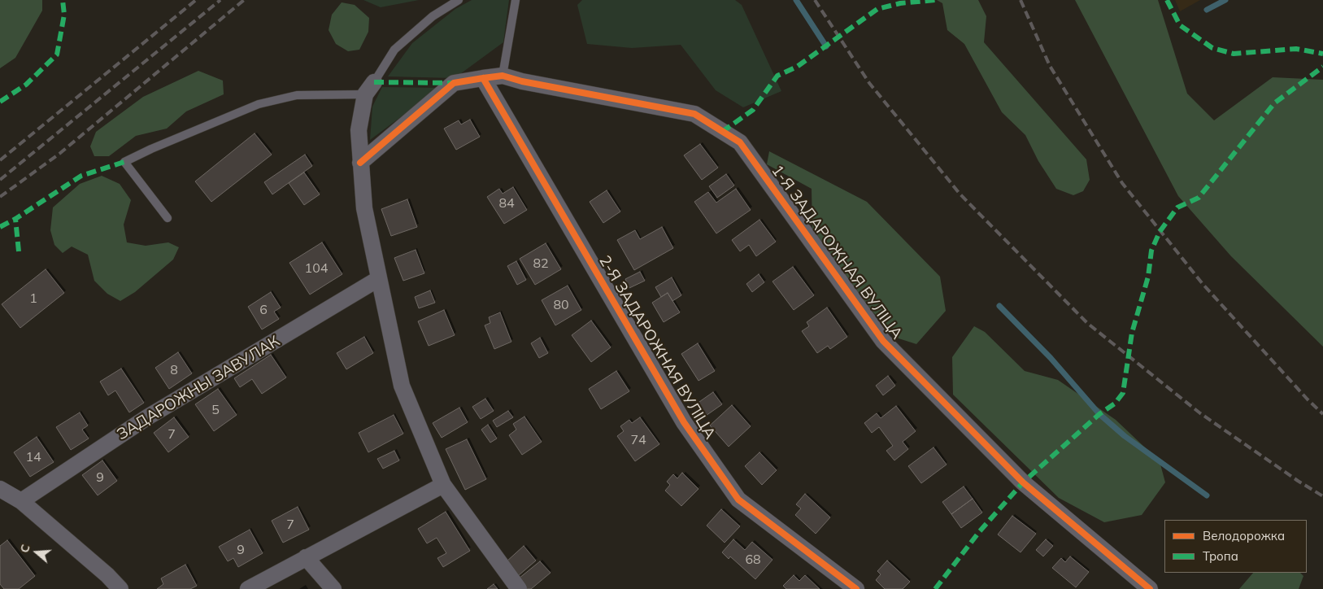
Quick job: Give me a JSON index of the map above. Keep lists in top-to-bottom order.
{
  "streets": {
    "street": ["1-Я ЗАДАРОЖНАЯ ВУЛІЦА", "2-Я ЗАДАРОЖНАЯ ВУЛІЦА", "ЗАДАРОЖНЫ ЗАВУЛАК"]
  },
  "crossings": [
    ["1-Я ЗАДАРОЖНАЯ ВУЛІЦА", "2-Я ЗАДАРОЖНАЯ ВУЛІЦА"]
  ],
  "house_numbers": [
    "84",
    "82",
    "104",
    "1",
    "80",
    "6",
    "8",
    "5",
    "7",
    "74",
    "14",
    "9",
    "7",
    "9",
    "68"
  ],
  "legend": ["Велодорожка", "Тропа"],
  "north": "left"
}
